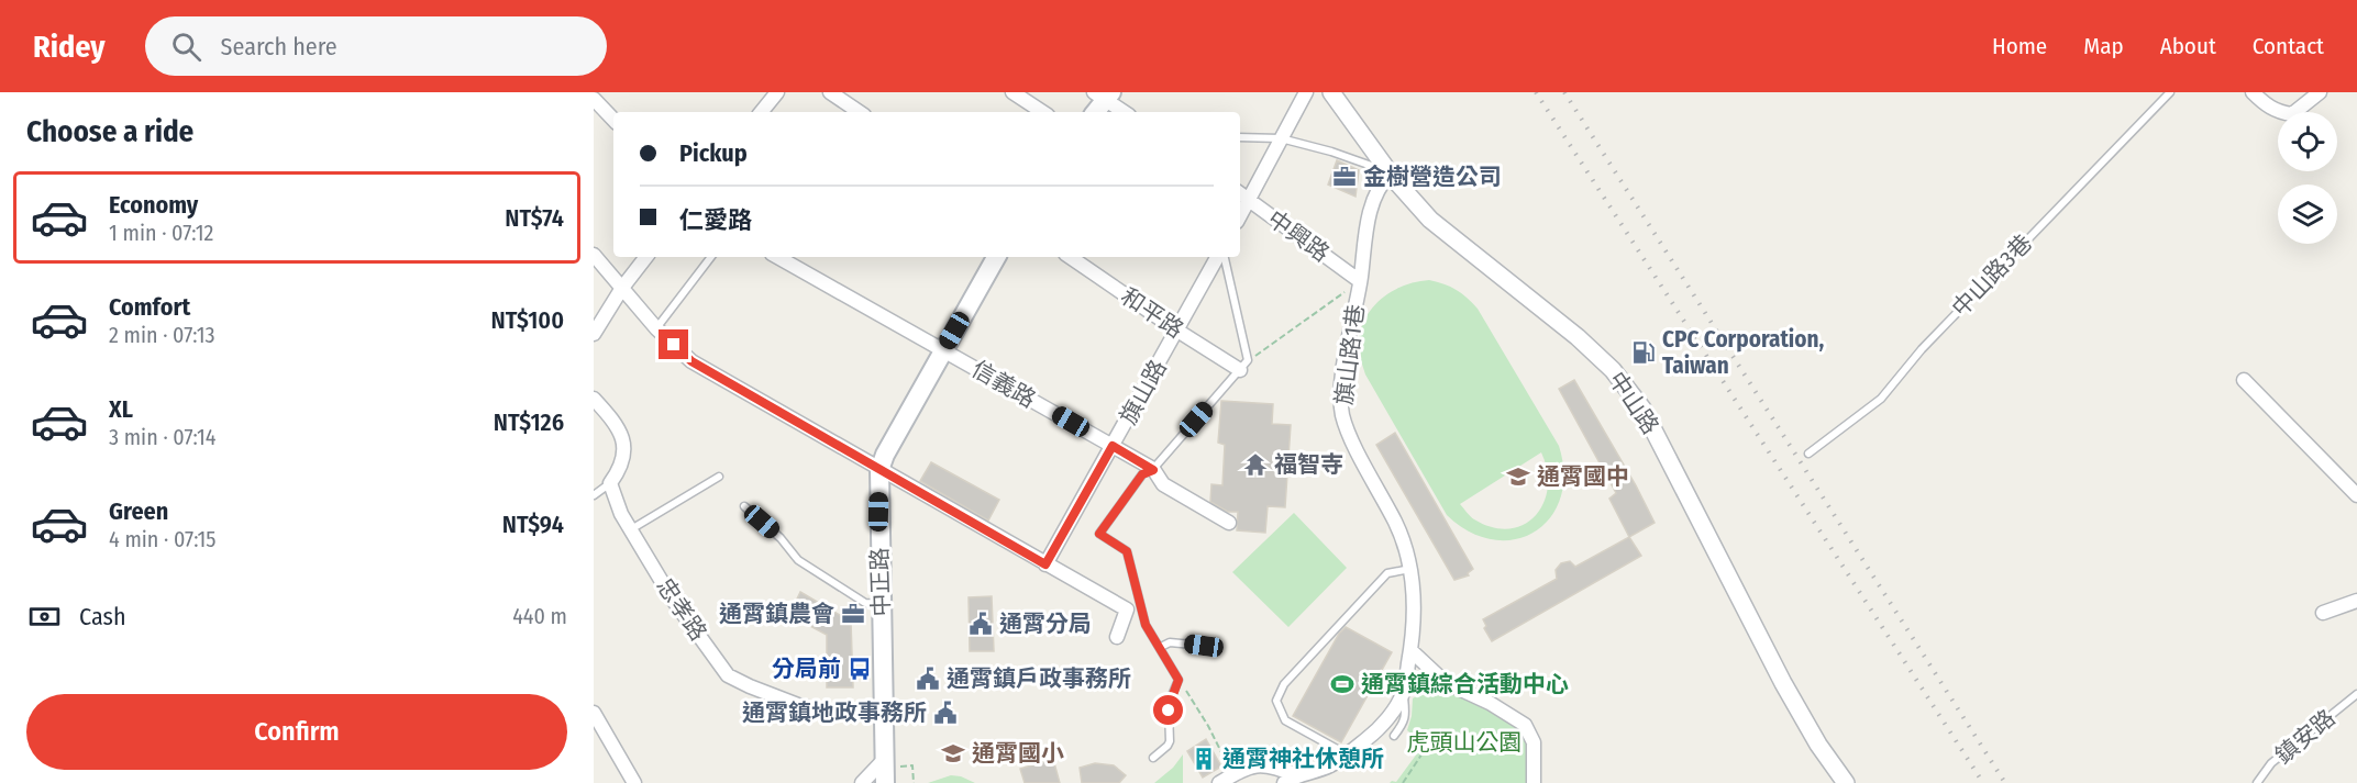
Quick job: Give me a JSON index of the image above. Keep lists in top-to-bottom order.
{
  "streets": {
    "main road": ["中正路"],
    "street": [
      "中興路",
      "和平路",
      "旗山路1巷",
      "信義路",
      "旗山路",
      "中山路",
      "忠孝路"
    ],
    "lane": ["中山路3巷", "鎮安路"]
  },
  "crossings": [
    ["中興路", "旗山路1巷"],
    ["和平路", "旗山路"],
    ["旗山路1巷", "中山路"],
    ["信義路", "旗山路"],
    ["信義路", "中正路"],
    ["中正路", "忠孝路"]
  ],
  "parks": ["虎頭山公園"],
  "places": {
    "office": ["金樹營造公司", "通霄鎮農會"],
    "fuel station": ["CPC Corporation, Taiwan"],
    "temple": ["福智寺"],
    "school or university": ["通霄國中", "通霄國小"],
    "public building": ["通霄分局", "通霄鎮戶政事務所", "通霄鎮地政事務所"],
    "bus stop": ["分局前"],
    "sports": ["通霄鎮綜合活動中心"],
    "building": ["通霄神社休憩所"]
  },
  "page": {
    "header": "Ridey",
    "search": "Search here",
    "nav": [
      "Home",
      "Map",
      "About",
      "Contact"
    ],
    "heading": "Choose a ride",
    "banner": ["Pickup", "仁愛路"],
    "list": [
      {
        "name": "Economy",
        "note": "1 min · 07:12",
        "value": "NT$74"
      },
      {
        "name": "Comfort",
        "note": "2 min · 07:13",
        "value": "NT$100"
      },
      {
        "name": "XL",
        "note": "3 min · 07:14",
        "value": "NT$126"
      },
      {
        "name": "Green",
        "note": "4 min · 07:15",
        "value": "NT$94"
      }
    ],
    "pay": ["Cash", "440 m"],
    "buttons": "Confirm"
  }
}
